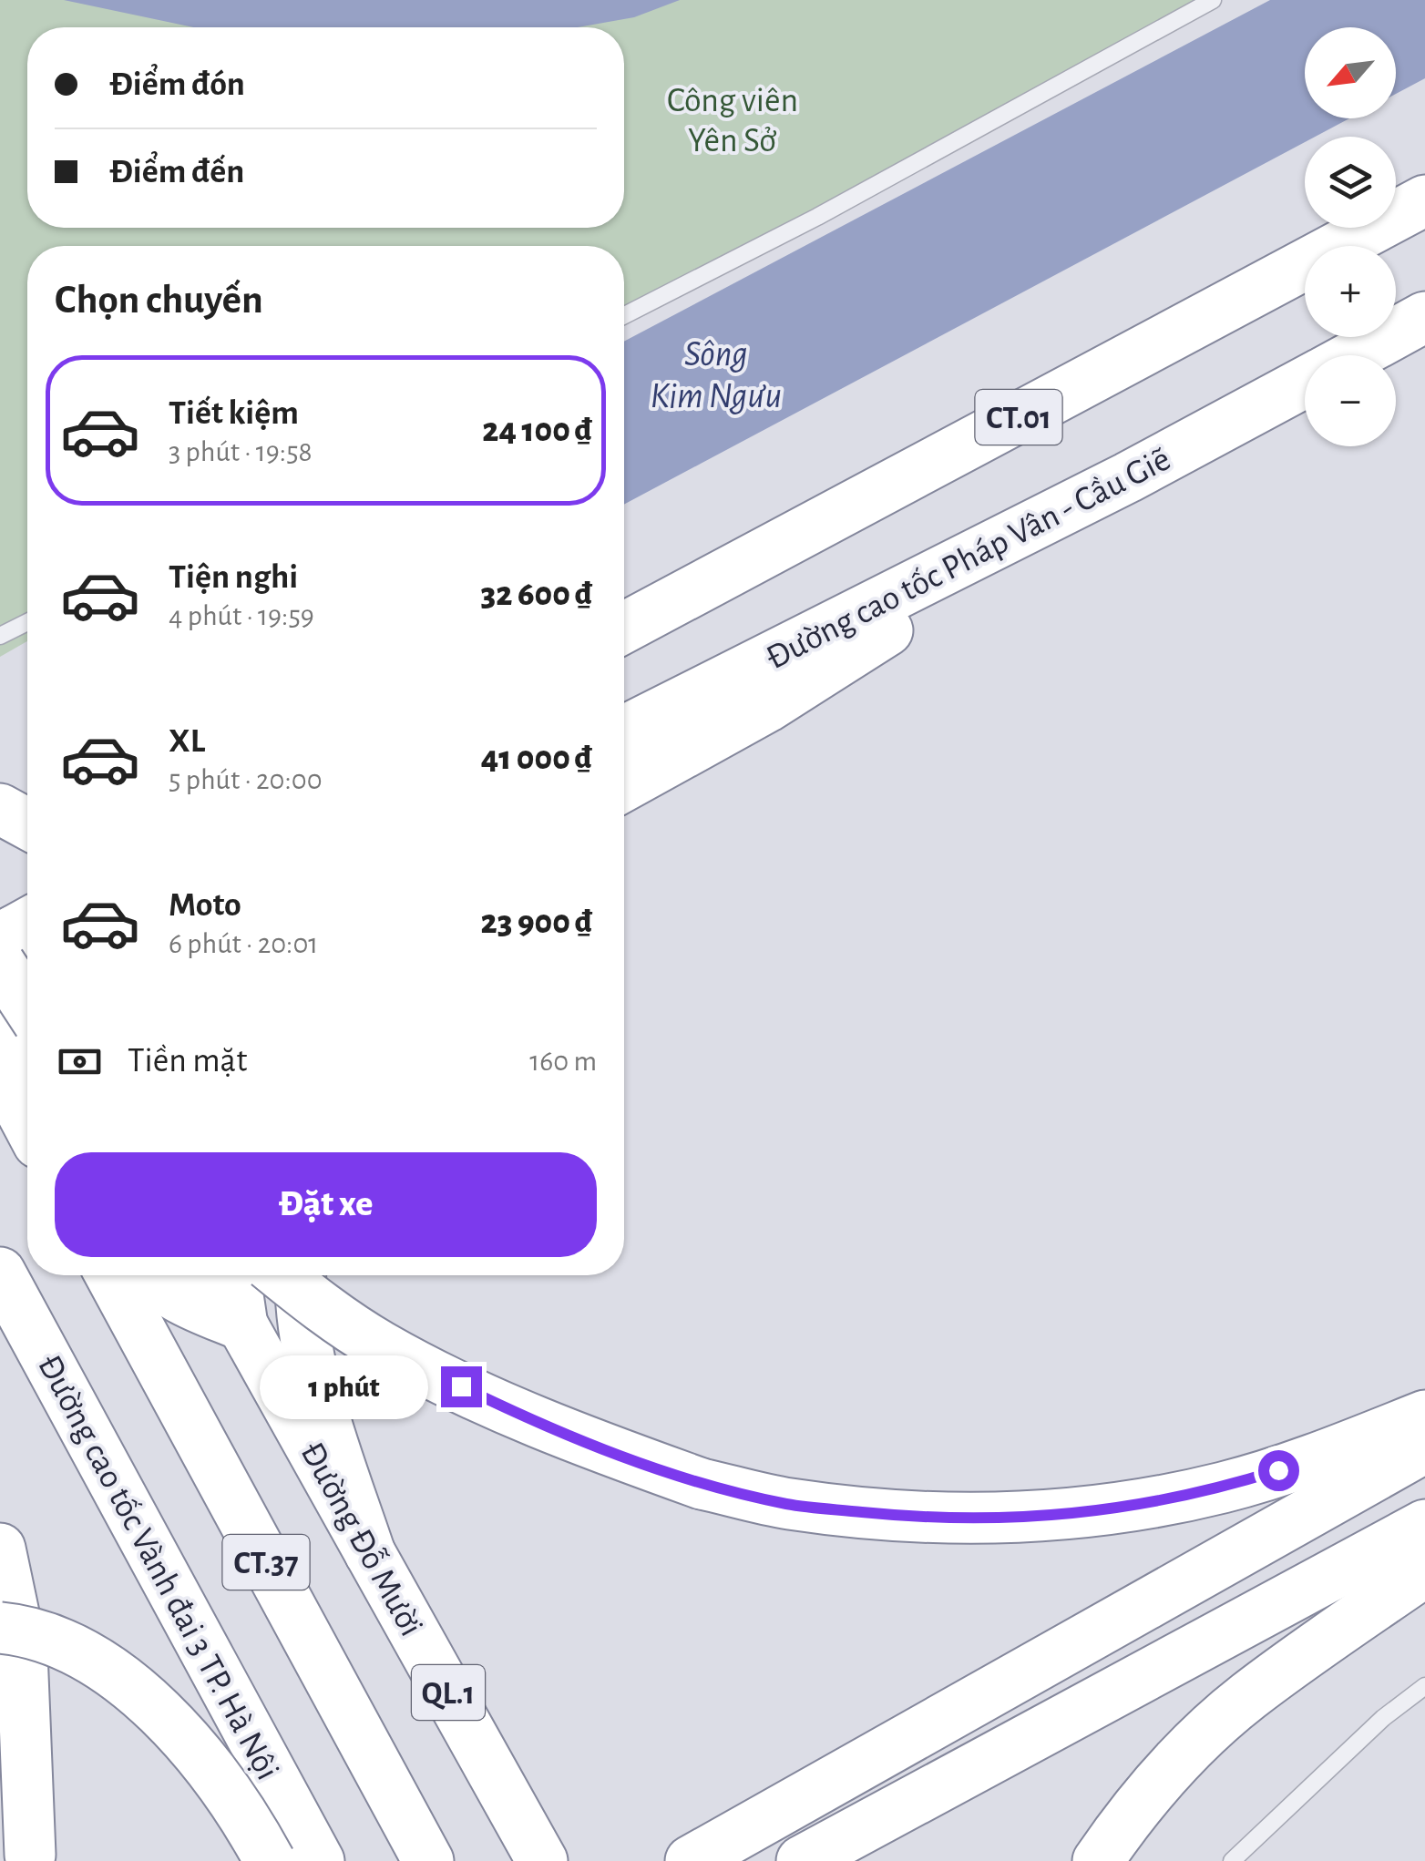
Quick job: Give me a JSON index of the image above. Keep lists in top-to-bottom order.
{
  "streets": {
    "highway": [
      "CT.01",
      "Đường cao tốc Pháp Vân - Cầu Giẽ",
      "Đường Đỗ Mười",
      "CT.37",
      "Đường cao tốc Vành đai 3 TP. Hà Nội",
      "QL.1"
    ]
  },
  "water": ["Sông Kim Ngưu"],
  "parks": ["Công viên Yên Sở"],
  "north": "bottom left",
  "page": {
    "map_buttons": ["+", "−"],
    "banner": ["Điểm đón", "Điểm đến"],
    "heading": "Chọn chuyến",
    "list": [
      {
        "name": "Tiết kiệm",
        "note": "3 phút · 19:58",
        "value": "24 100 ₫"
      },
      {
        "name": "Tiện nghi",
        "note": "4 phút · 19:59",
        "value": "32 600 ₫"
      },
      {
        "name": "XL",
        "note": "5 phút · 20:00",
        "value": "41 000 ₫"
      },
      {
        "name": "Moto",
        "note": "6 phút · 20:01",
        "value": "23 900 ₫"
      }
    ],
    "pay": ["Tiền mặt", "160 m"],
    "buttons": "Đặt xe",
    "bubble": "1 phút"
  }
}
